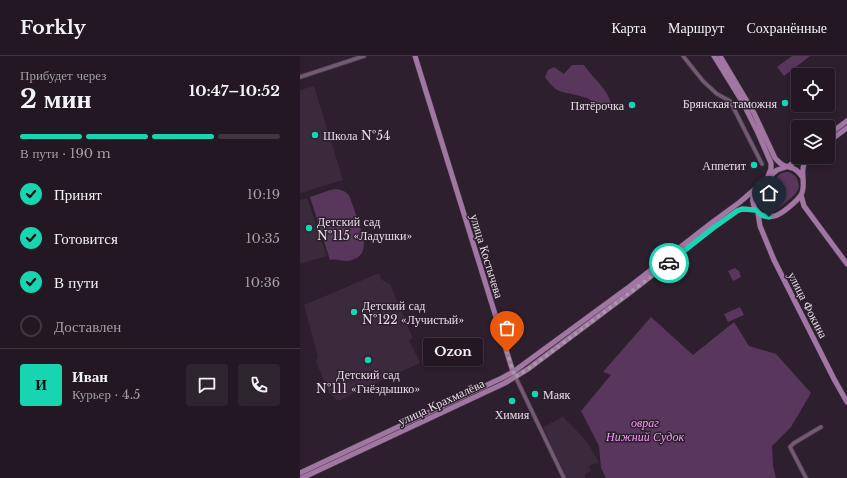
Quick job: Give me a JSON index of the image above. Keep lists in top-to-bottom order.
{
  "streets": {
    "main road": ["улица Костычева", "улица Фокина", "улица Крахмалёва"]
  },
  "crossings": [
    ["улица Костычева", "улица Крахмалёва"],
    ["улица Фокина", "улица Крахмалёва"]
  ],
  "parks": ["овраг Нижний Судок"],
  "places": [
    "Брянская таможня",
    "Пятёрочка",
    "Школа №54",
    "Аппетит",
    "Детский сад №115 «Ладушки»",
    "Детский сад №122 «Лучистый»",
    "Ozon",
    "Детский сад №111 «Гнёздышко»",
    "Маяк",
    "Химия"
  ],
  "page": {
    "header": "Forkly",
    "nav": ["Карта", "Маршрут", "Сохранённые"],
    "heading": ["2 мин", "Прибудет через", "10:47–10:52"],
    "panel": ["Иван", "Курьер · 4.5"],
    "bar": "В пути · 190 m",
    "list": [
      ["Принят", "10:19"],
      ["Готовится", "10:35"],
      ["В пути", "10:36"],
      "Доставлен"
    ],
    "bubble": "Ozon",
    "round": "И"
  }
}
